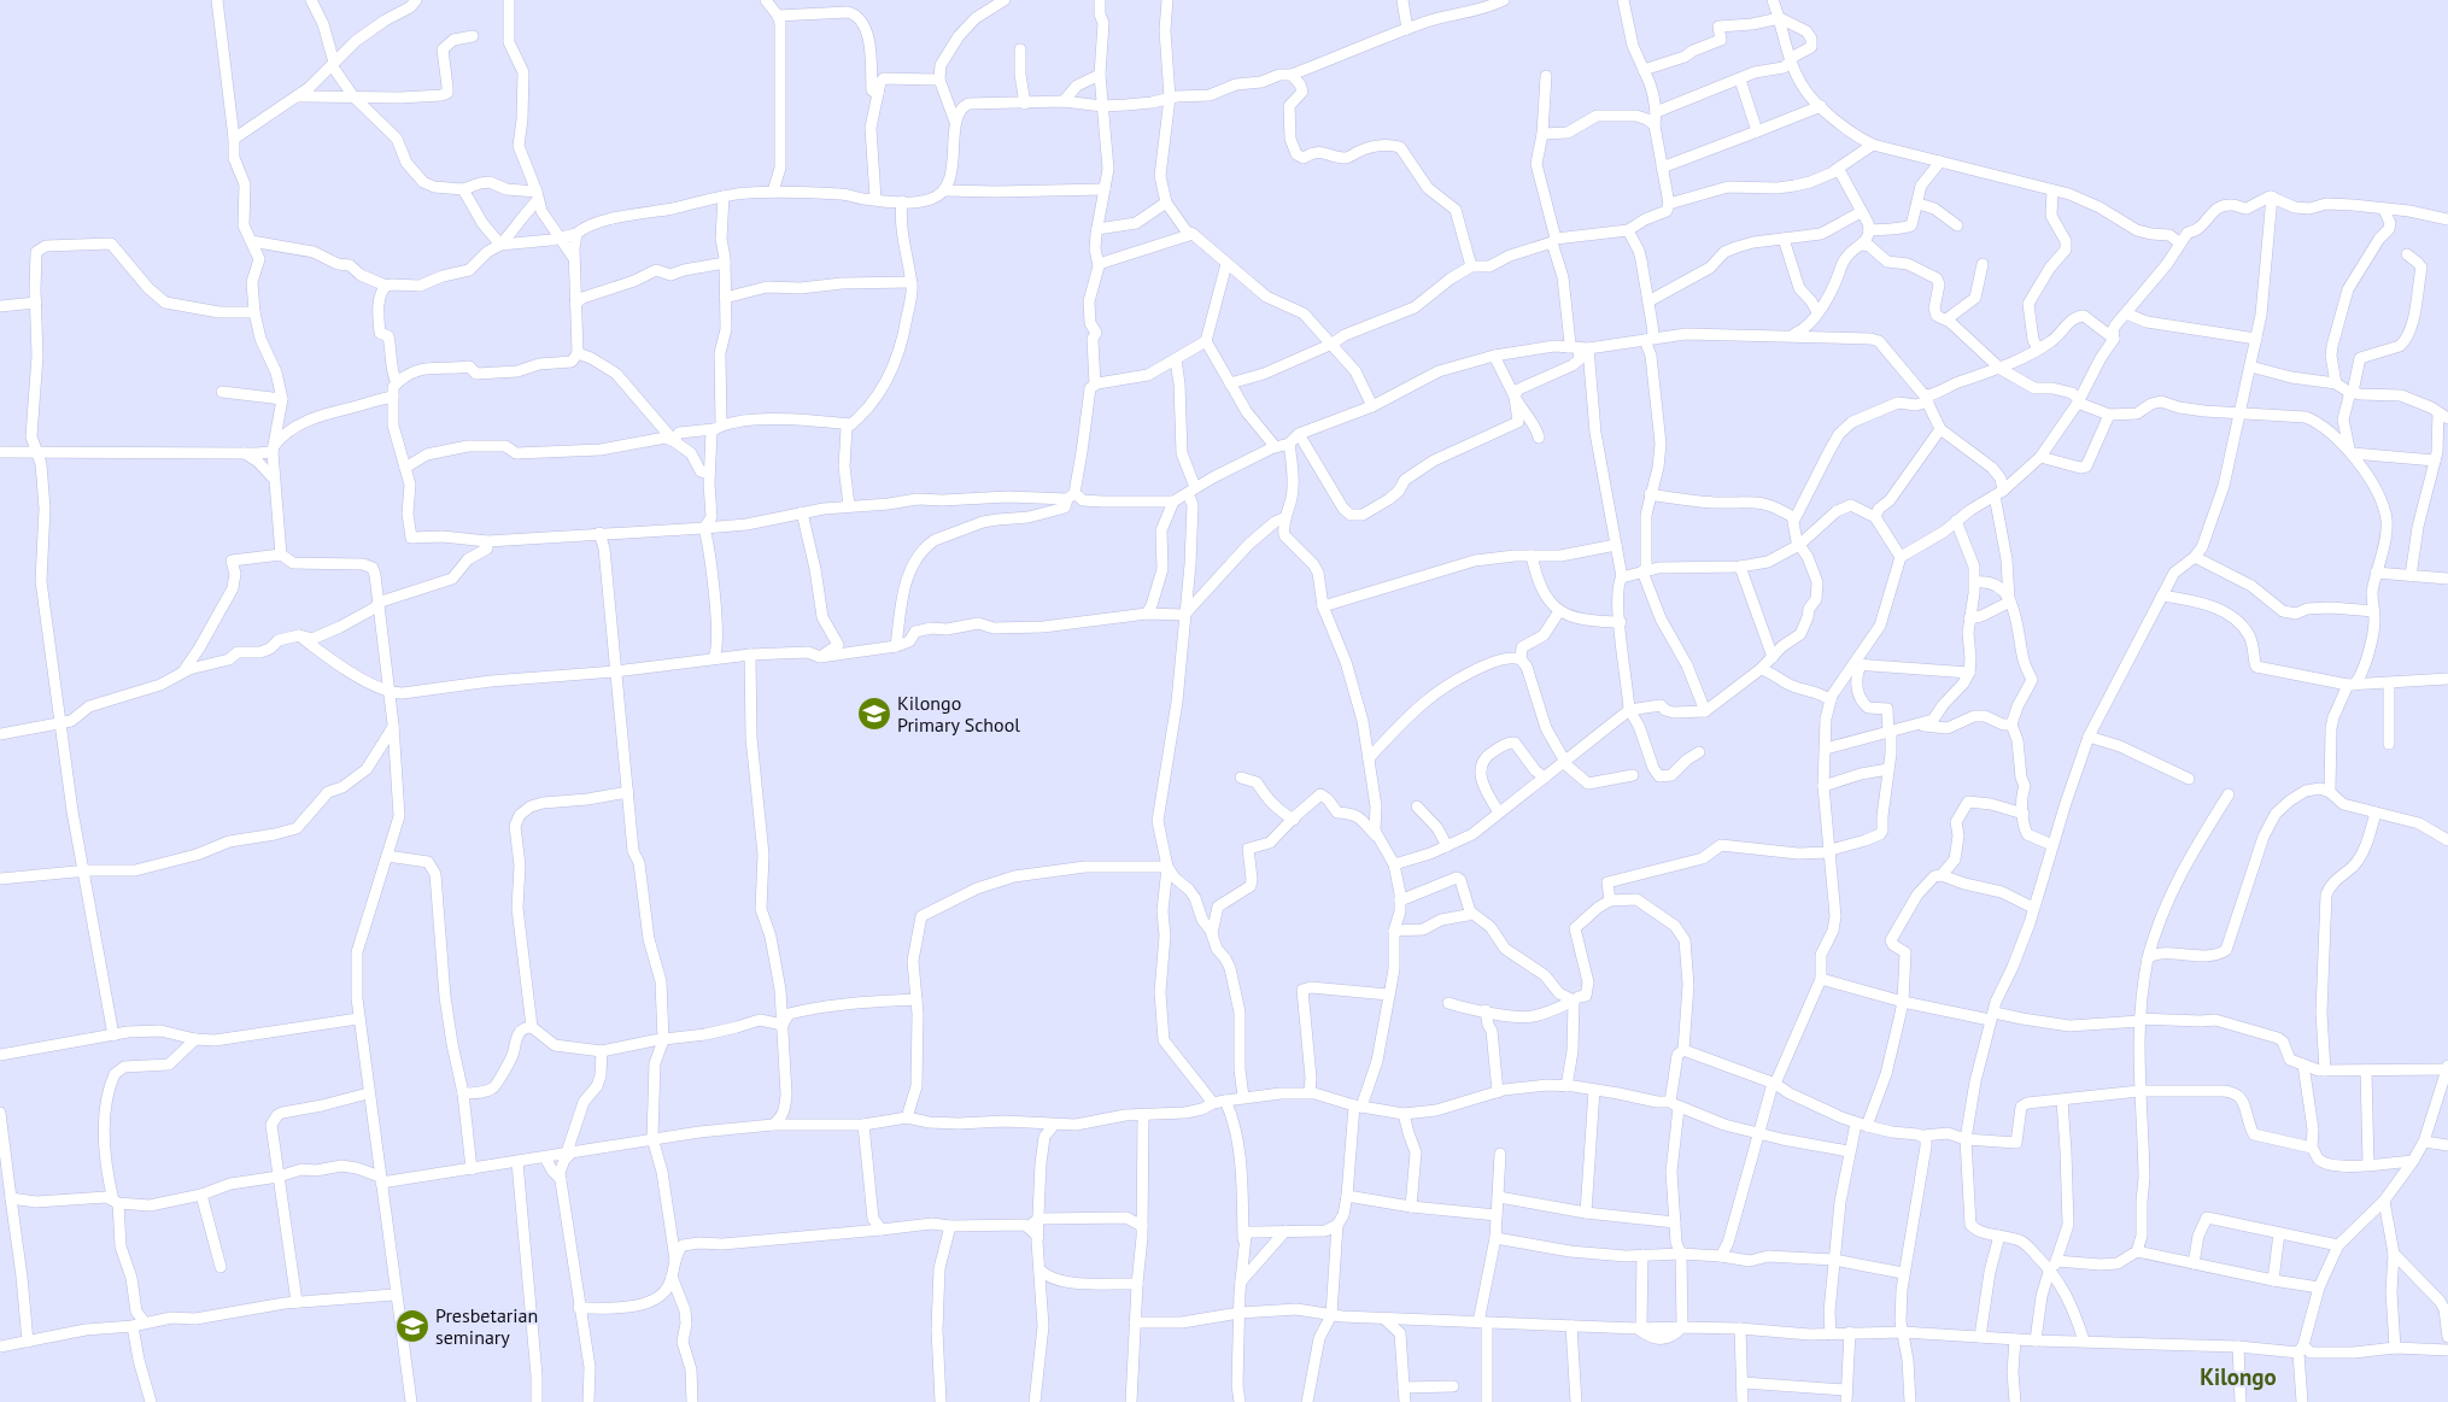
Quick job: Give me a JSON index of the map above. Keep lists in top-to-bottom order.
{
  "districts": ["Kilongo"],
  "places": {
    "school or university": ["Kilongo Primary School", "Presbetarian seminary"]
  }
}
